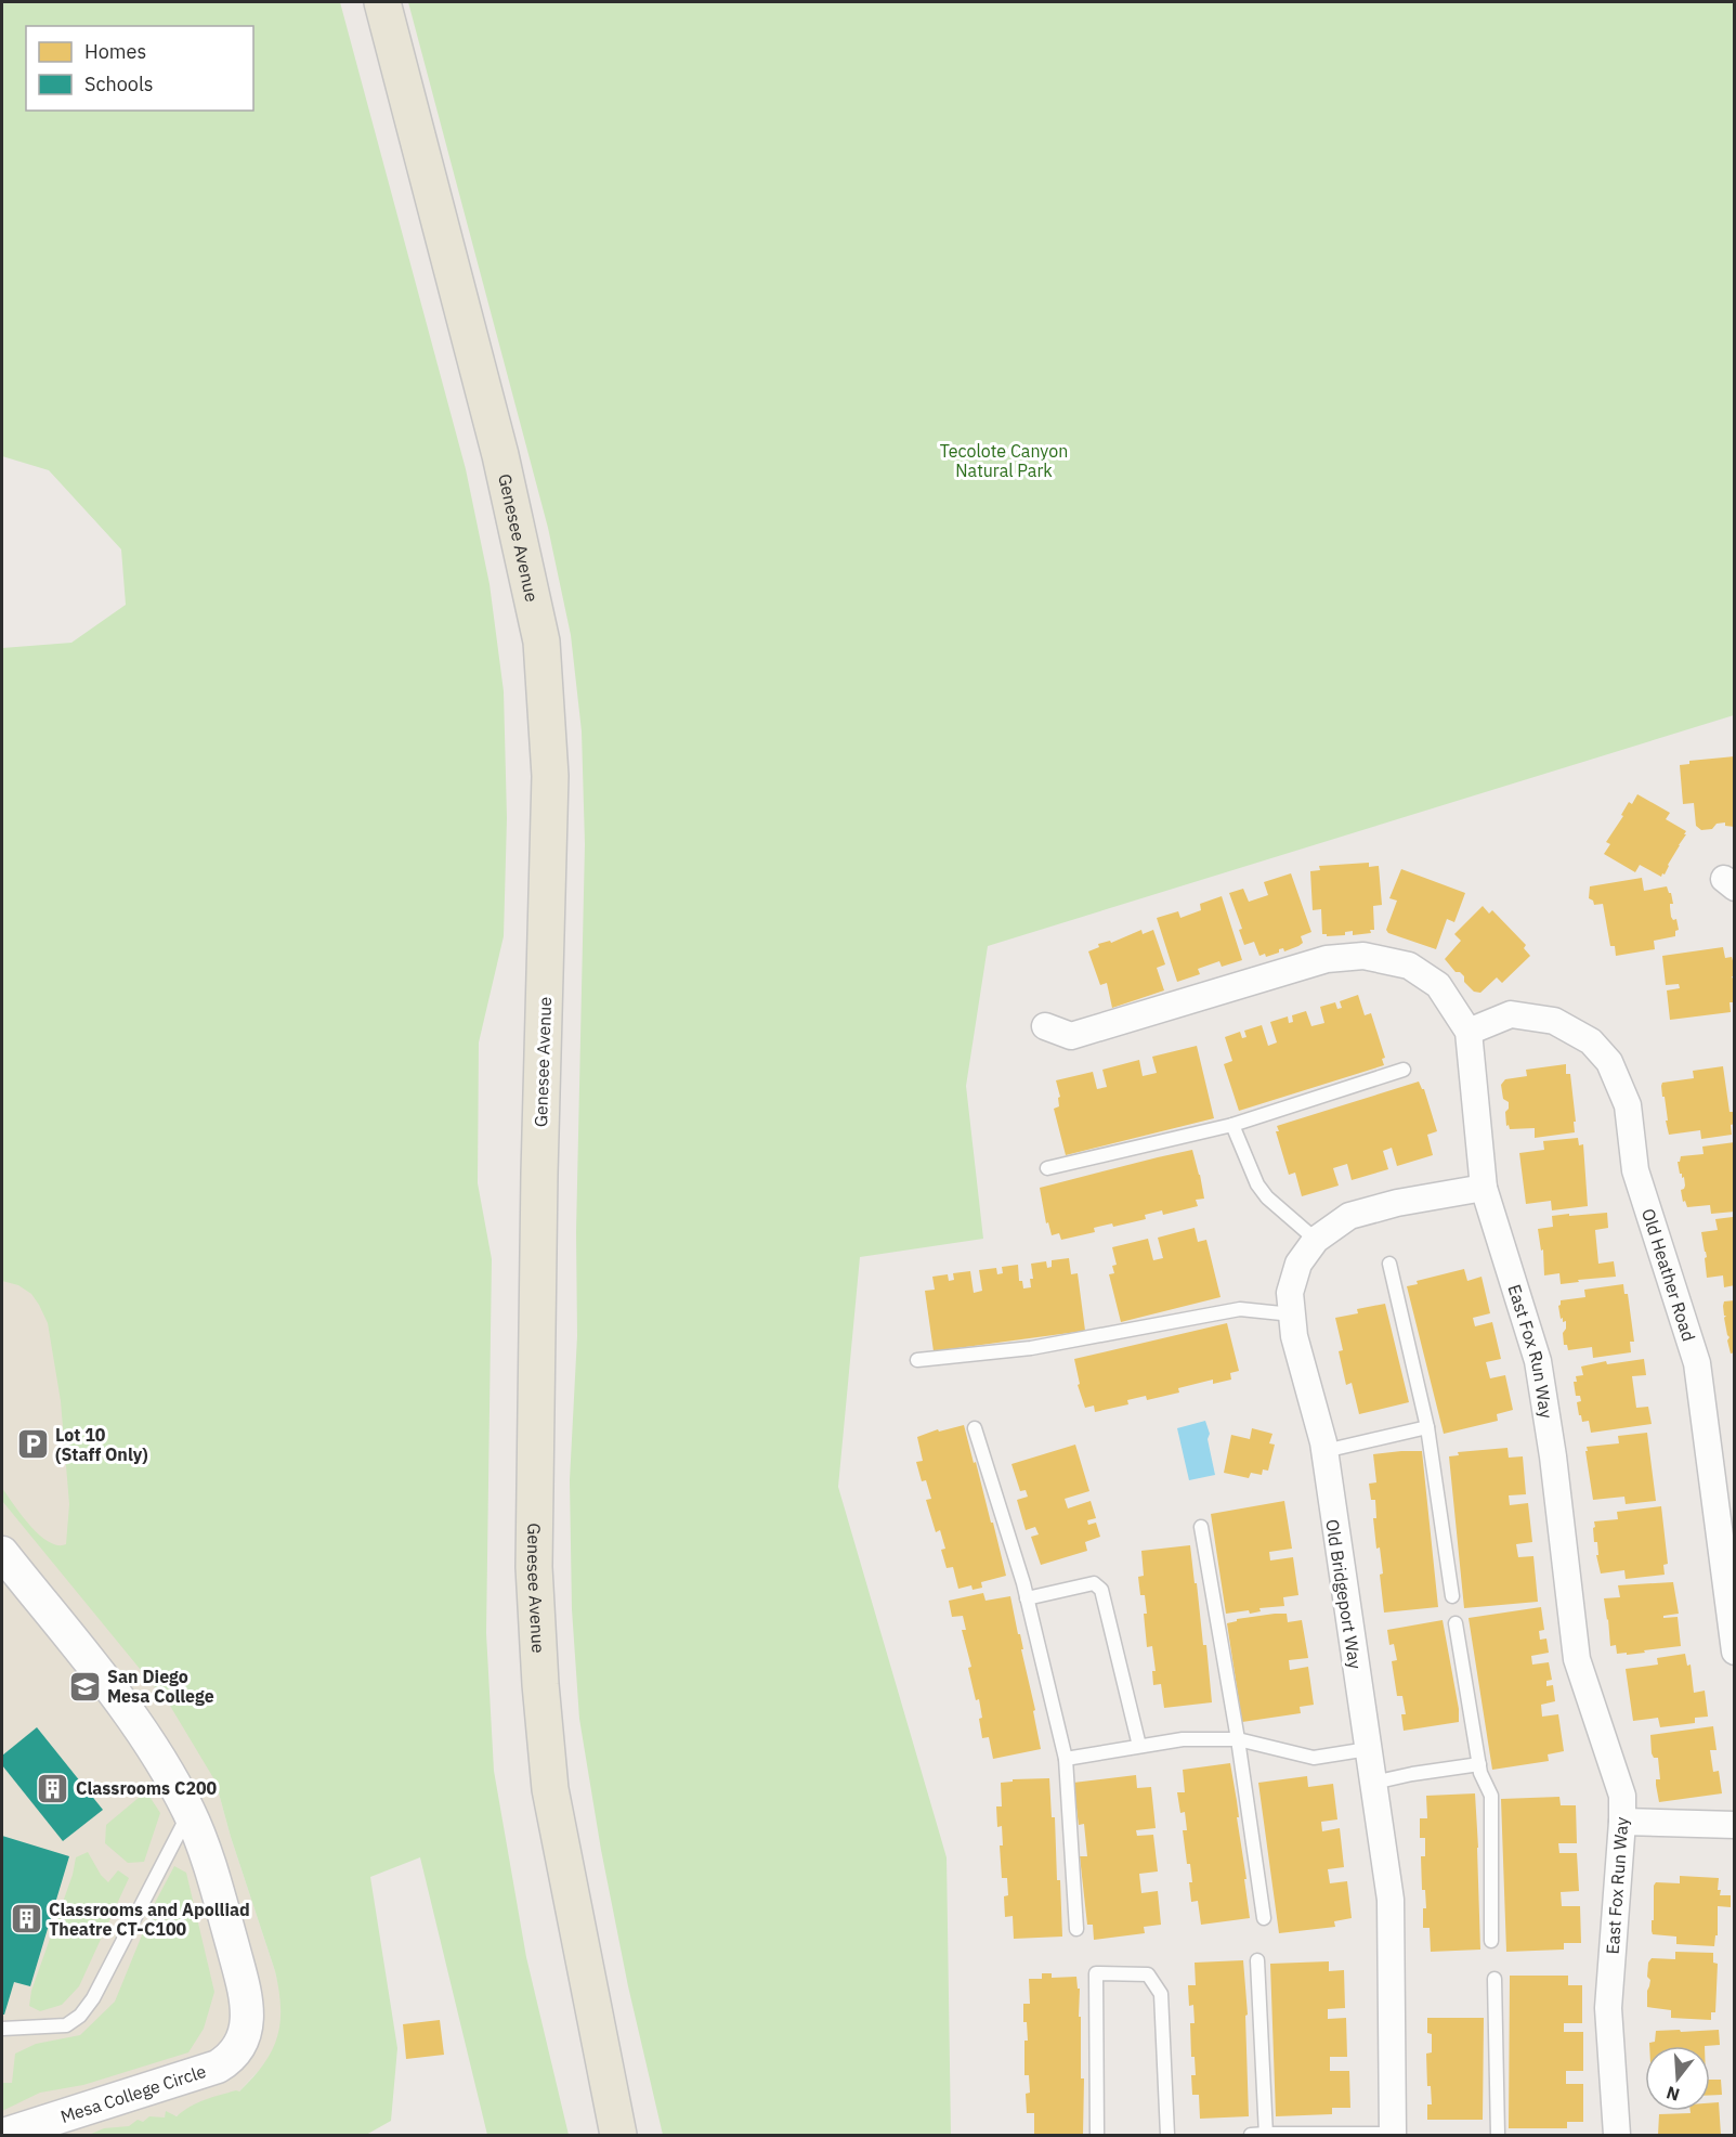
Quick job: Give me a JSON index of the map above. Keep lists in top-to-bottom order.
{
  "streets": {
    "main road": ["Genesee Avenue"],
    "street": [
      "Old Heather Road",
      "East Fox Run Way",
      "Old Bridgeport Way",
      "Mesa College Circle"
    ]
  },
  "crossings": [
    ["Old Heather Road", "East Fox Run Way"],
    ["East Fox Run Way", "Old Bridgeport Way"]
  ],
  "parks": ["Tecolote Canyon Natural Park"],
  "places": {
    "parking": ["Lot 10 (Staff Only)"],
    "school or university": ["San Diego Mesa College"],
    "building": ["Classrooms C200", "Classrooms and Apolliad Theatre CT-C100"]
  },
  "legend": ["Homes", "Schools"],
  "north": "bottom"
}
